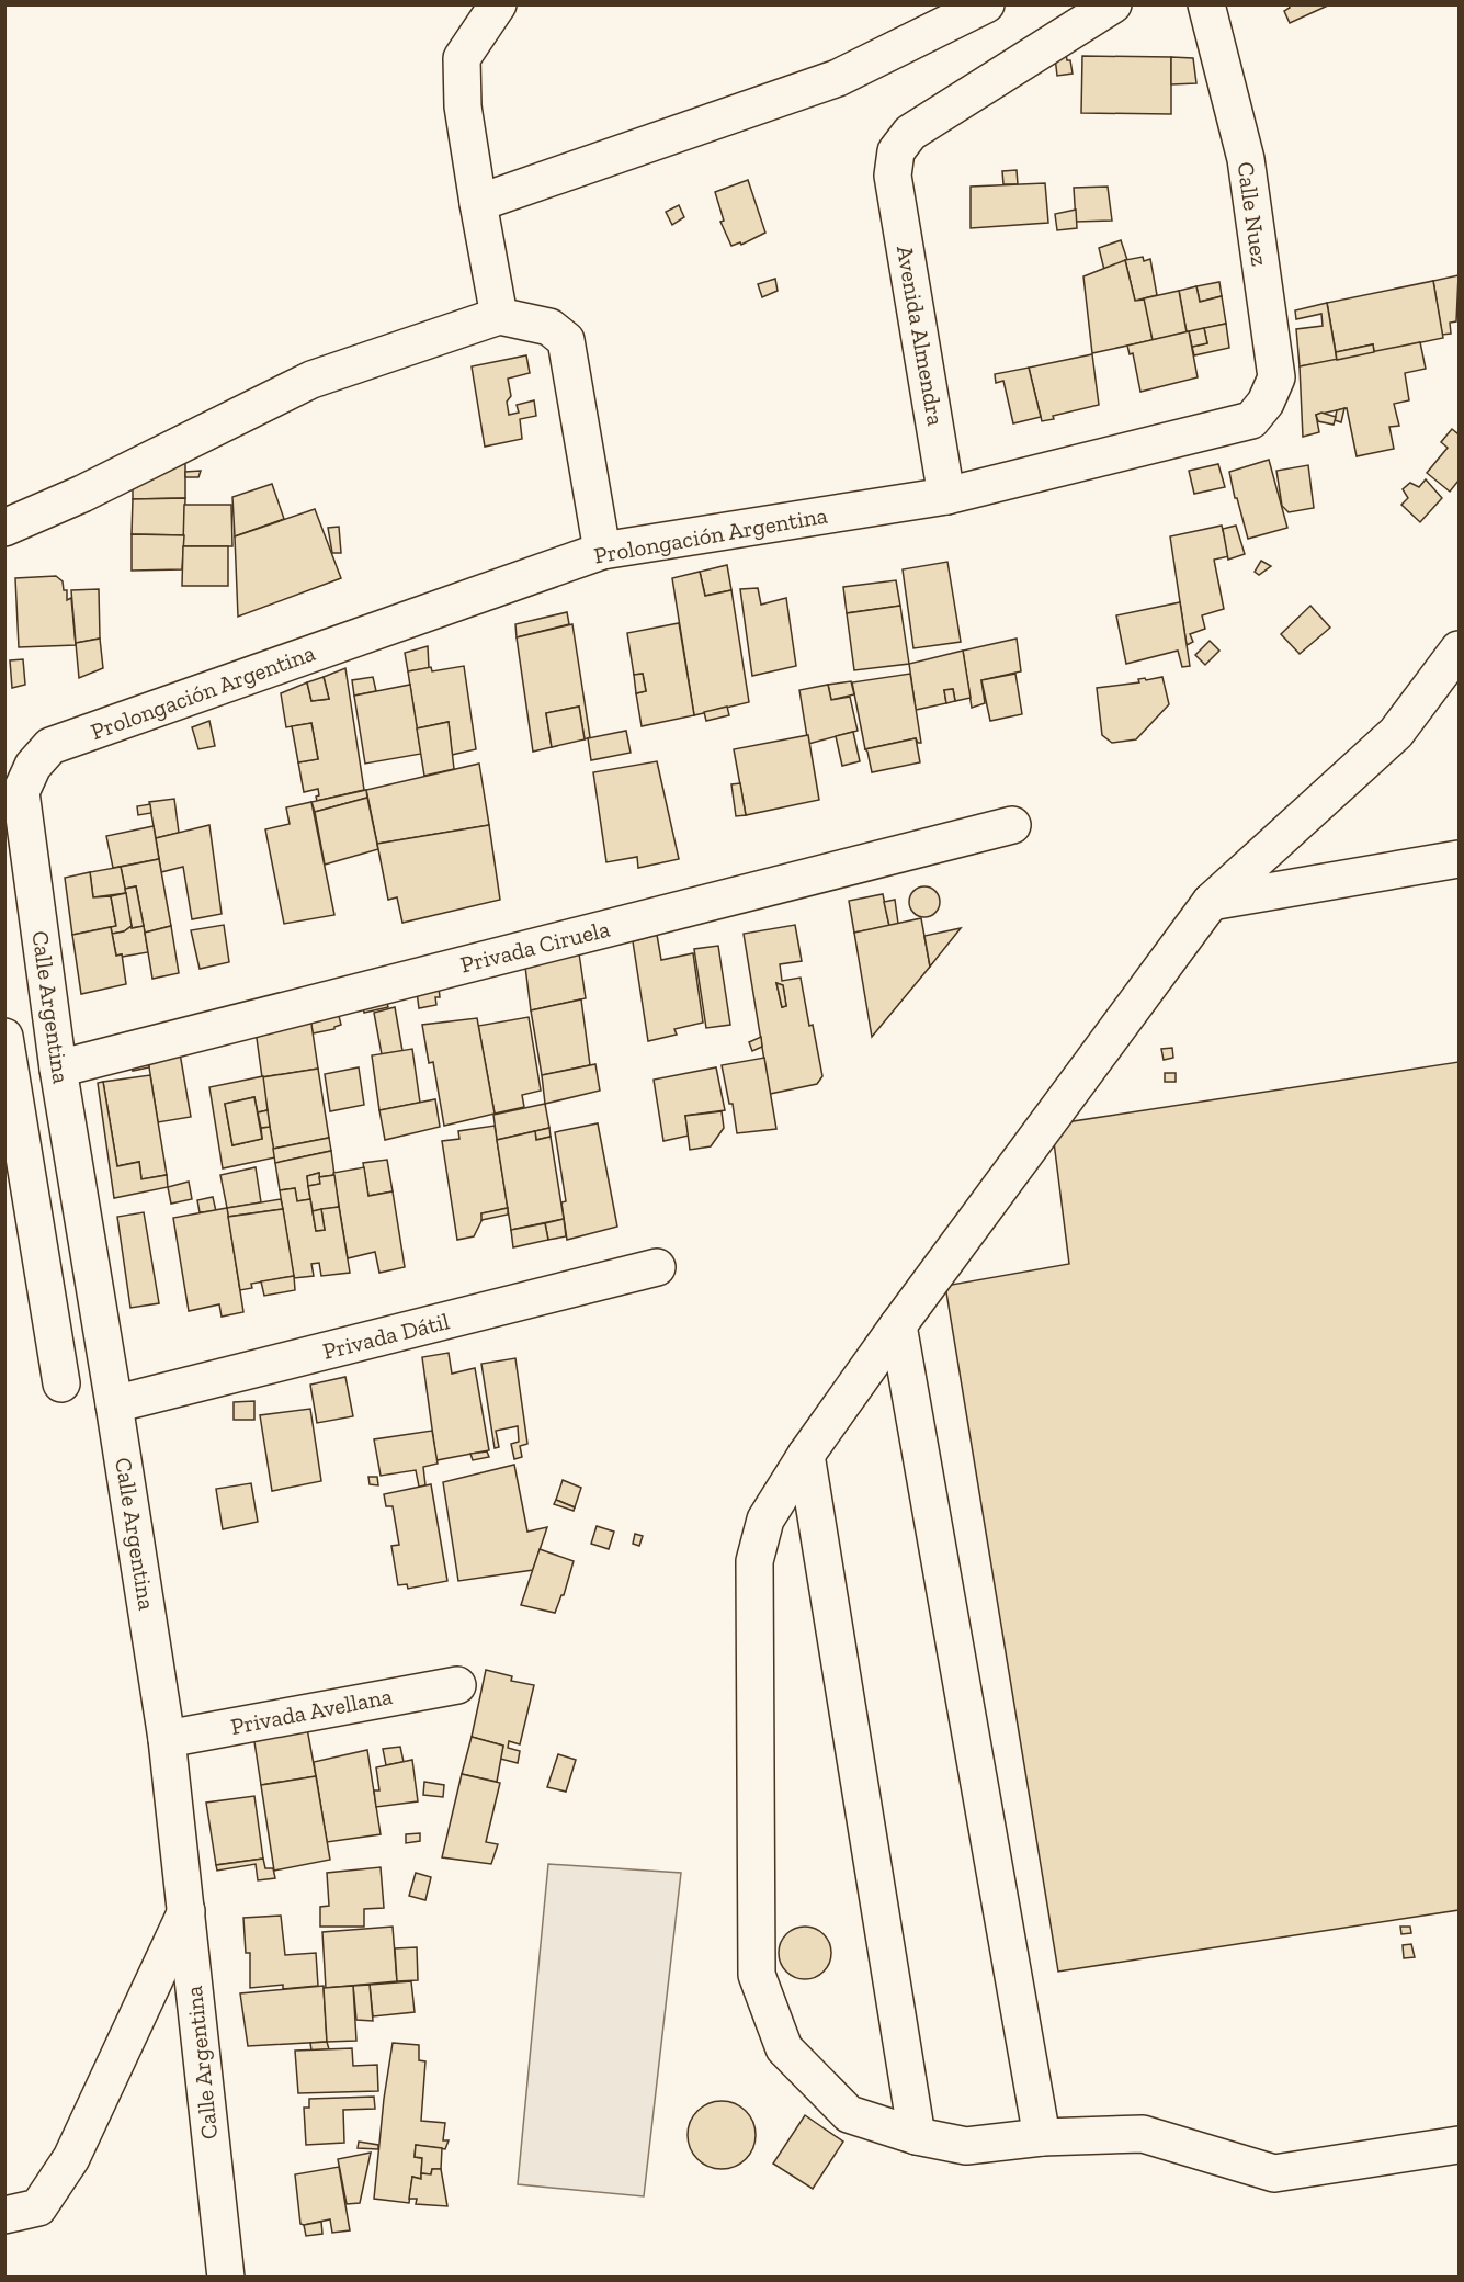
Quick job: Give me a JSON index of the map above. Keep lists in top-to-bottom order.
{
  "streets": {
    "street": [
      "Calle Nuez",
      "Avenida Almendra",
      "Prolongación Argentina",
      "Privada Ciruela",
      "Calle Argentina",
      "Privada Dátil",
      "Privada Avellana"
    ]
  },
  "crossings": [
    ["Calle Nuez", "Prolongación Argentina"],
    ["Avenida Almendra", "Prolongación Argentina"],
    ["Prolongación Argentina", "Calle Argentina"],
    ["Privada Ciruela", "Calle Argentina"],
    ["Calle Argentina", "Privada Dátil"],
    ["Calle Argentina", "Privada Avellana"]
  ]
}
